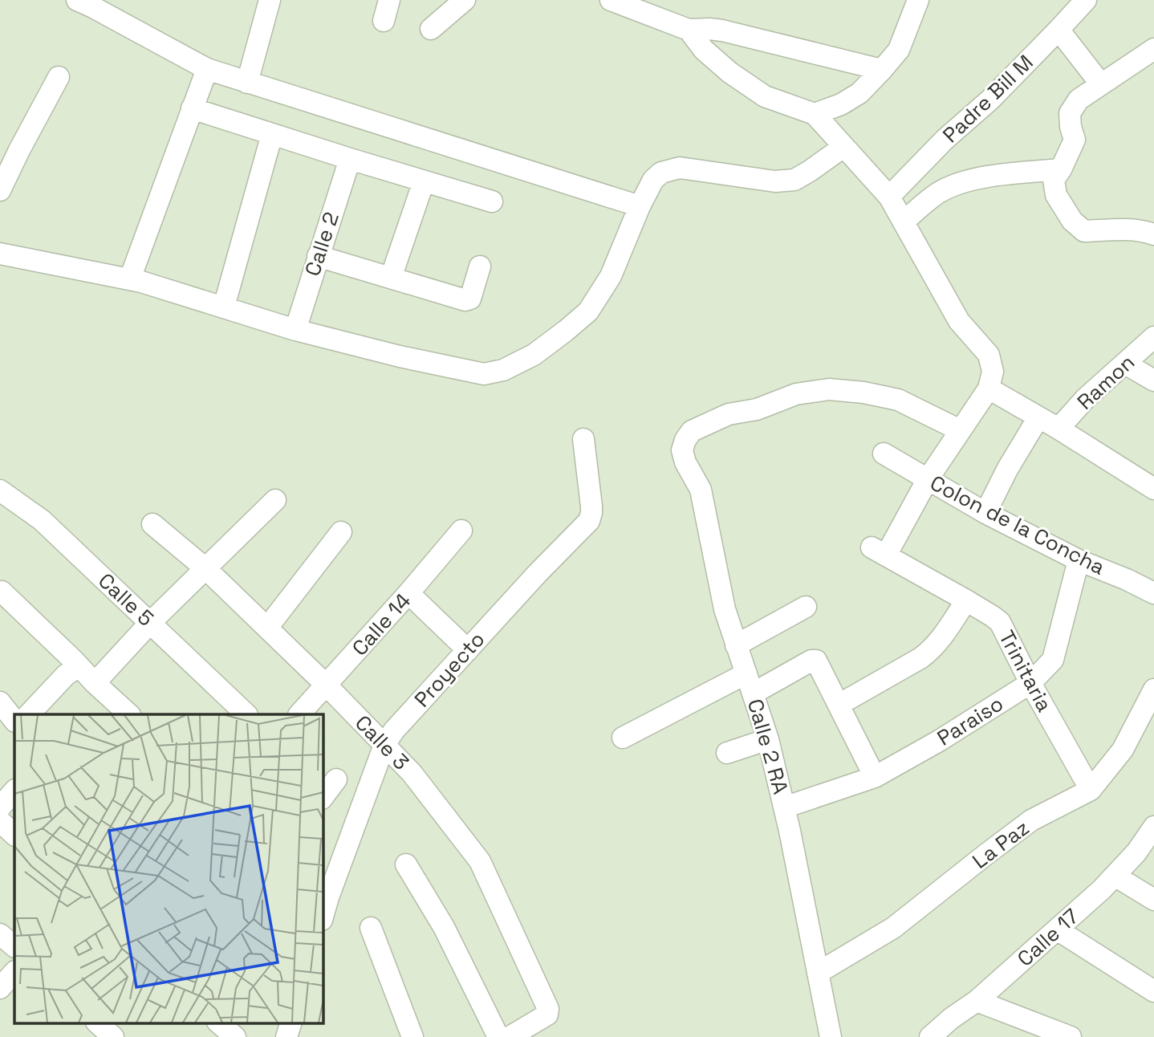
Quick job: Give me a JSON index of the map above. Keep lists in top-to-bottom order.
{
  "streets": {
    "street": [
      "Padre Bill M",
      "Calle 2",
      "Ramon",
      "Colon de la Concha",
      "Calle 5",
      "Calle 14",
      "Proyecto",
      "Trinitaria",
      "Paraiso",
      "Calle 3",
      "Calle 2 RA",
      "La Paz",
      "Calle 17"
    ]
  },
  "crossings": [
    ["Colon de la Concha", "Trinitaria"],
    ["Colon de la Concha", "Paraiso"],
    ["Calle 14", "Calle 3"],
    ["Proyecto", "Calle 3"],
    ["Trinitaria", "Paraiso"],
    ["Trinitaria", "La Paz"],
    ["Paraiso", "Calle 2 RA"],
    ["Calle 2 RA", "La Paz"]
  ]
}
